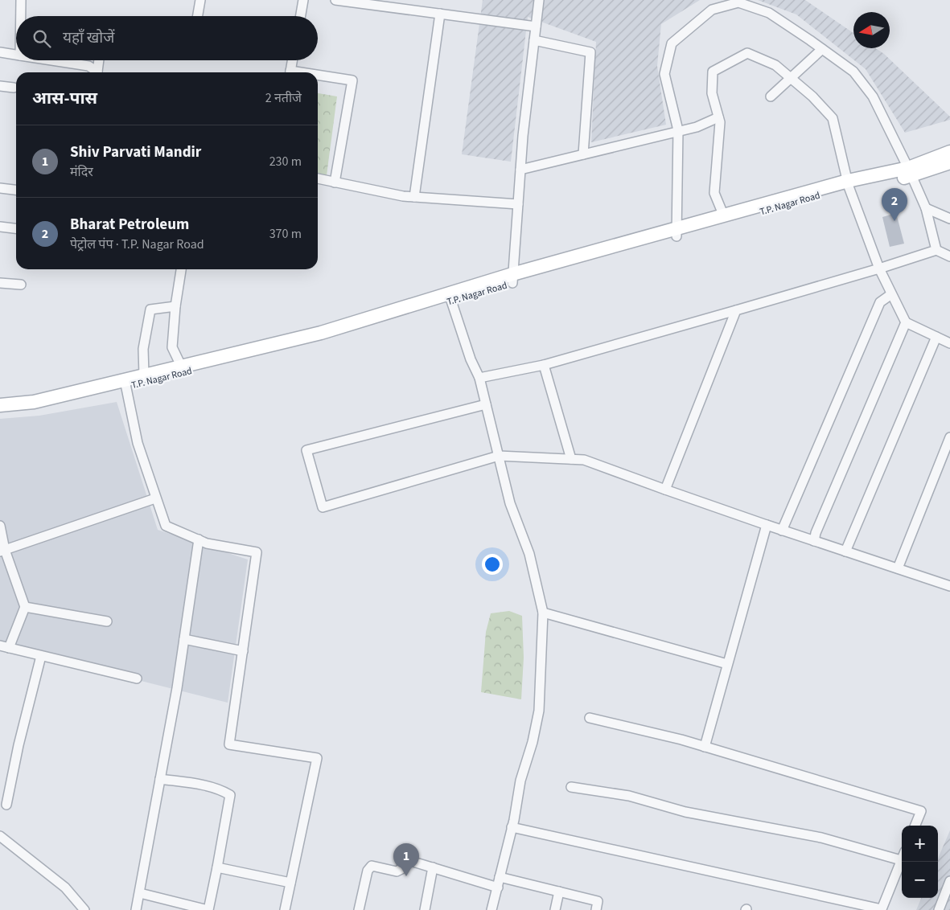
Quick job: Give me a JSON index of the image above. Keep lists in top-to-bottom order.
{
  "streets": {
    "main road": ["T.P. Nagar Road"]
  },
  "north": "left",
  "page": {
    "search": "यहाँ खोजें",
    "heading": ["आस-पास", "2 नतीजे"],
    "list": [
      {
        "mark": "1",
        "name": "Shiv Parvati Mandir",
        "note": "मंदिर",
        "value": "230 m"
      },
      {
        "mark": "2",
        "name": "Bharat Petroleum",
        "note": "पेट्रोल पंप · T.P. Nagar Road",
        "value": "370 m"
      }
    ],
    "pins": ["2", "1"],
    "map_buttons": ["+", "−"]
  }
}
